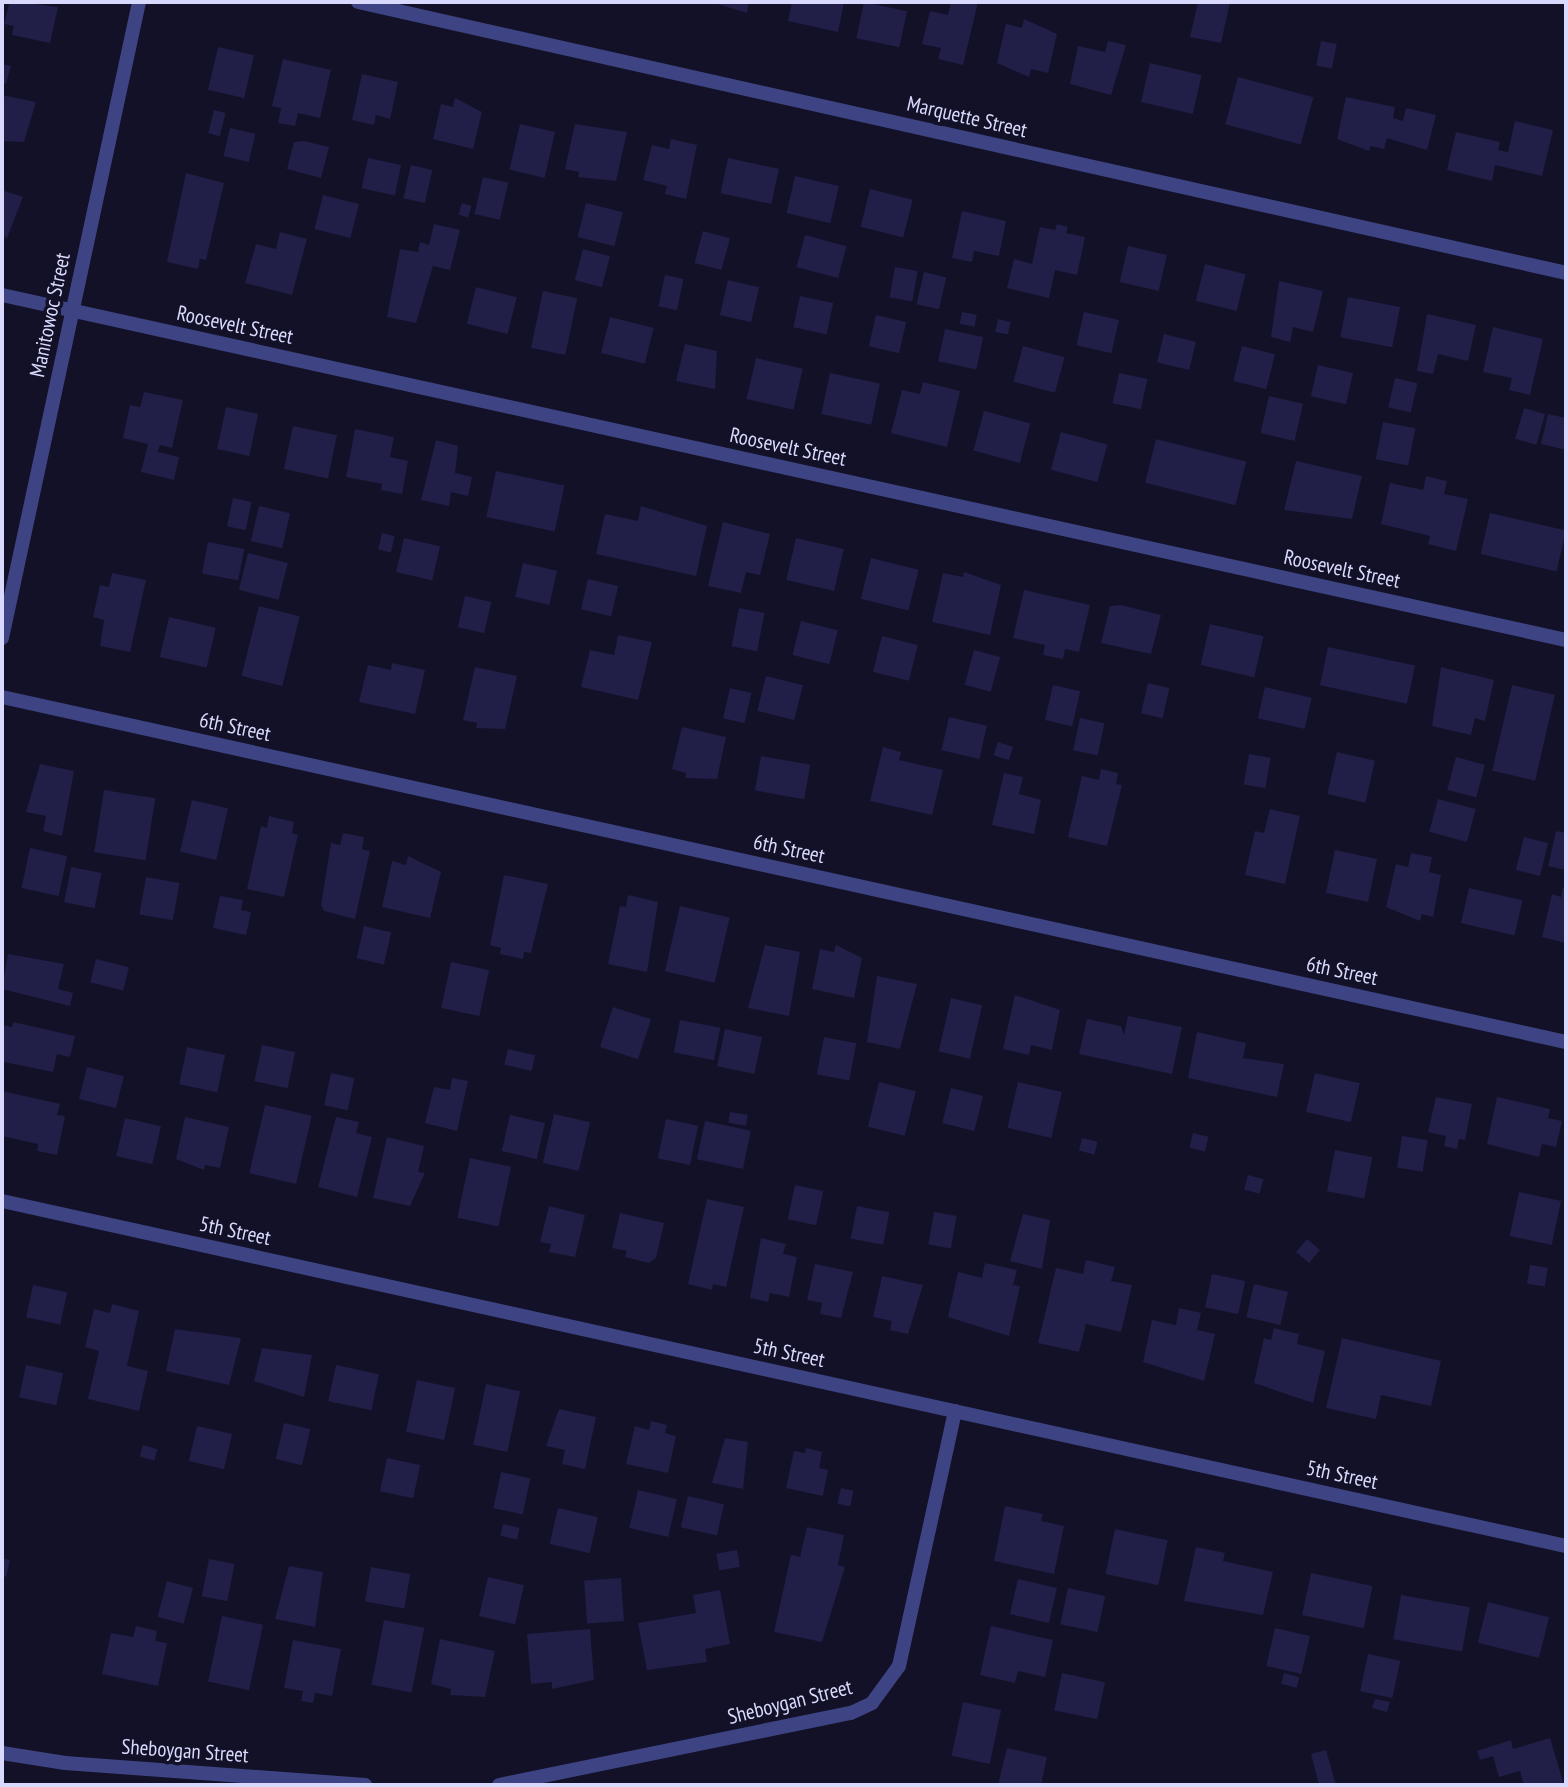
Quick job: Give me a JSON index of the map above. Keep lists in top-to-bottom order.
{
  "streets": {
    "street": [
      "Marquette Street",
      "Manitowoc Street",
      "Roosevelt Street",
      "6th Street",
      "5th Street",
      "Sheboygan Street"
    ]
  },
  "crossings": [
    ["Manitowoc Street", "Roosevelt Street"],
    ["5th Street", "Sheboygan Street"]
  ]
}
